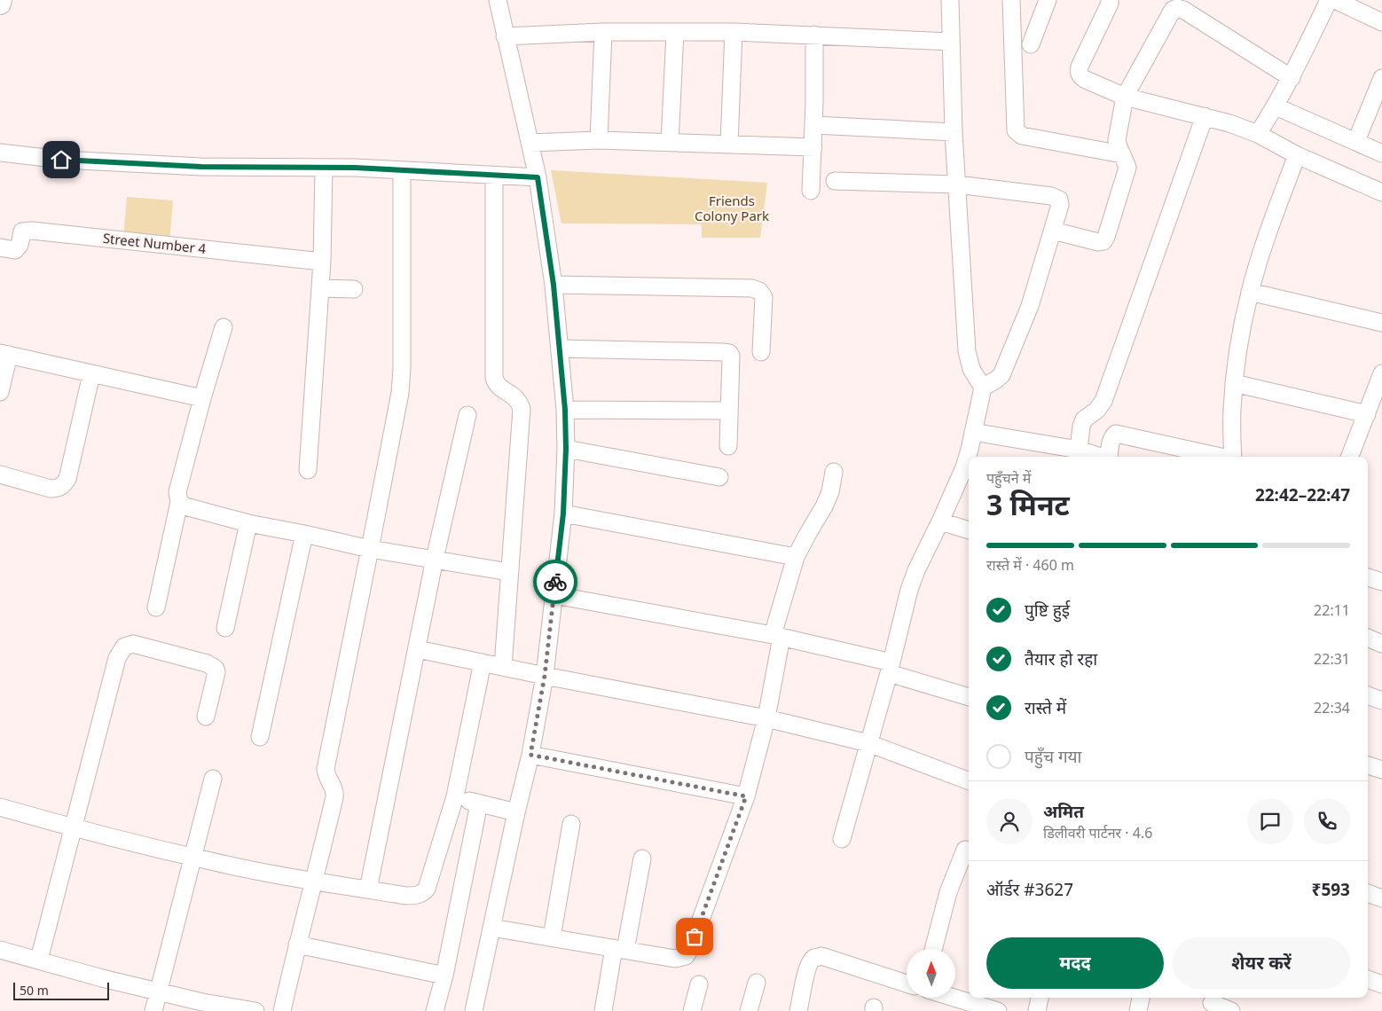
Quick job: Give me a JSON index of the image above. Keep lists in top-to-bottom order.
{
  "streets": {
    "street": ["Street Number 4"]
  },
  "parks": ["Friends Colony Park"],
  "scale_bar": "50 m",
  "north": "top",
  "page": {
    "heading": ["3 मिनट", "पहुँचने में", "22:42–22:47"],
    "panel": [
      "अमित",
      "डिलीवरी पार्टनर · 4.6",
      "ऑर्डर #3627",
      "₹593"
    ],
    "bar": "रास्ते में · 460 m",
    "list": [
      ["पुष्टि हुई", "22:11"],
      ["तैयार हो रहा", "22:31"],
      ["रास्ते में", "22:34"],
      "पहुँच गया"
    ],
    "buttons": ["मदद", "शेयर करें"],
    "scale": "50 m"
  }
}
